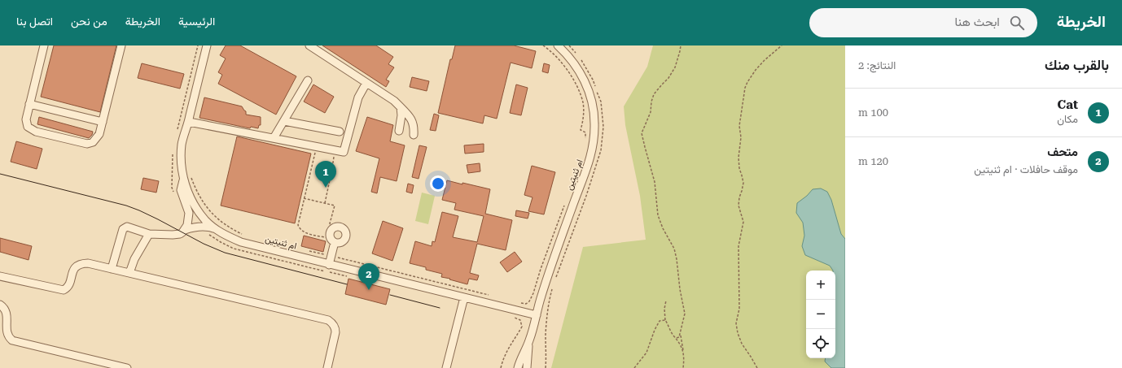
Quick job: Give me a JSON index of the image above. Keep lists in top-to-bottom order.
{
  "streets": {
    "street": ["ام ثنيتين"]
  },
  "page": {
    "header": "الخريطة",
    "search": "ابحث هنا",
    "nav": [
      "الرئيسية",
      "الخريطة",
      "من نحن",
      "اتصل بنا"
    ],
    "heading": ["بالقرب منك", "النتائج: 2"],
    "list": [
      {
        "mark": "1",
        "name": "Cat",
        "note": "مكان",
        "value": "100 m"
      },
      {
        "mark": "2",
        "name": "متحف",
        "note": "موقف حافلات · ام ثنيتين",
        "value": "120 m"
      }
    ],
    "pins": ["1", "2"],
    "map_buttons": ["+", "−"]
  }
}
